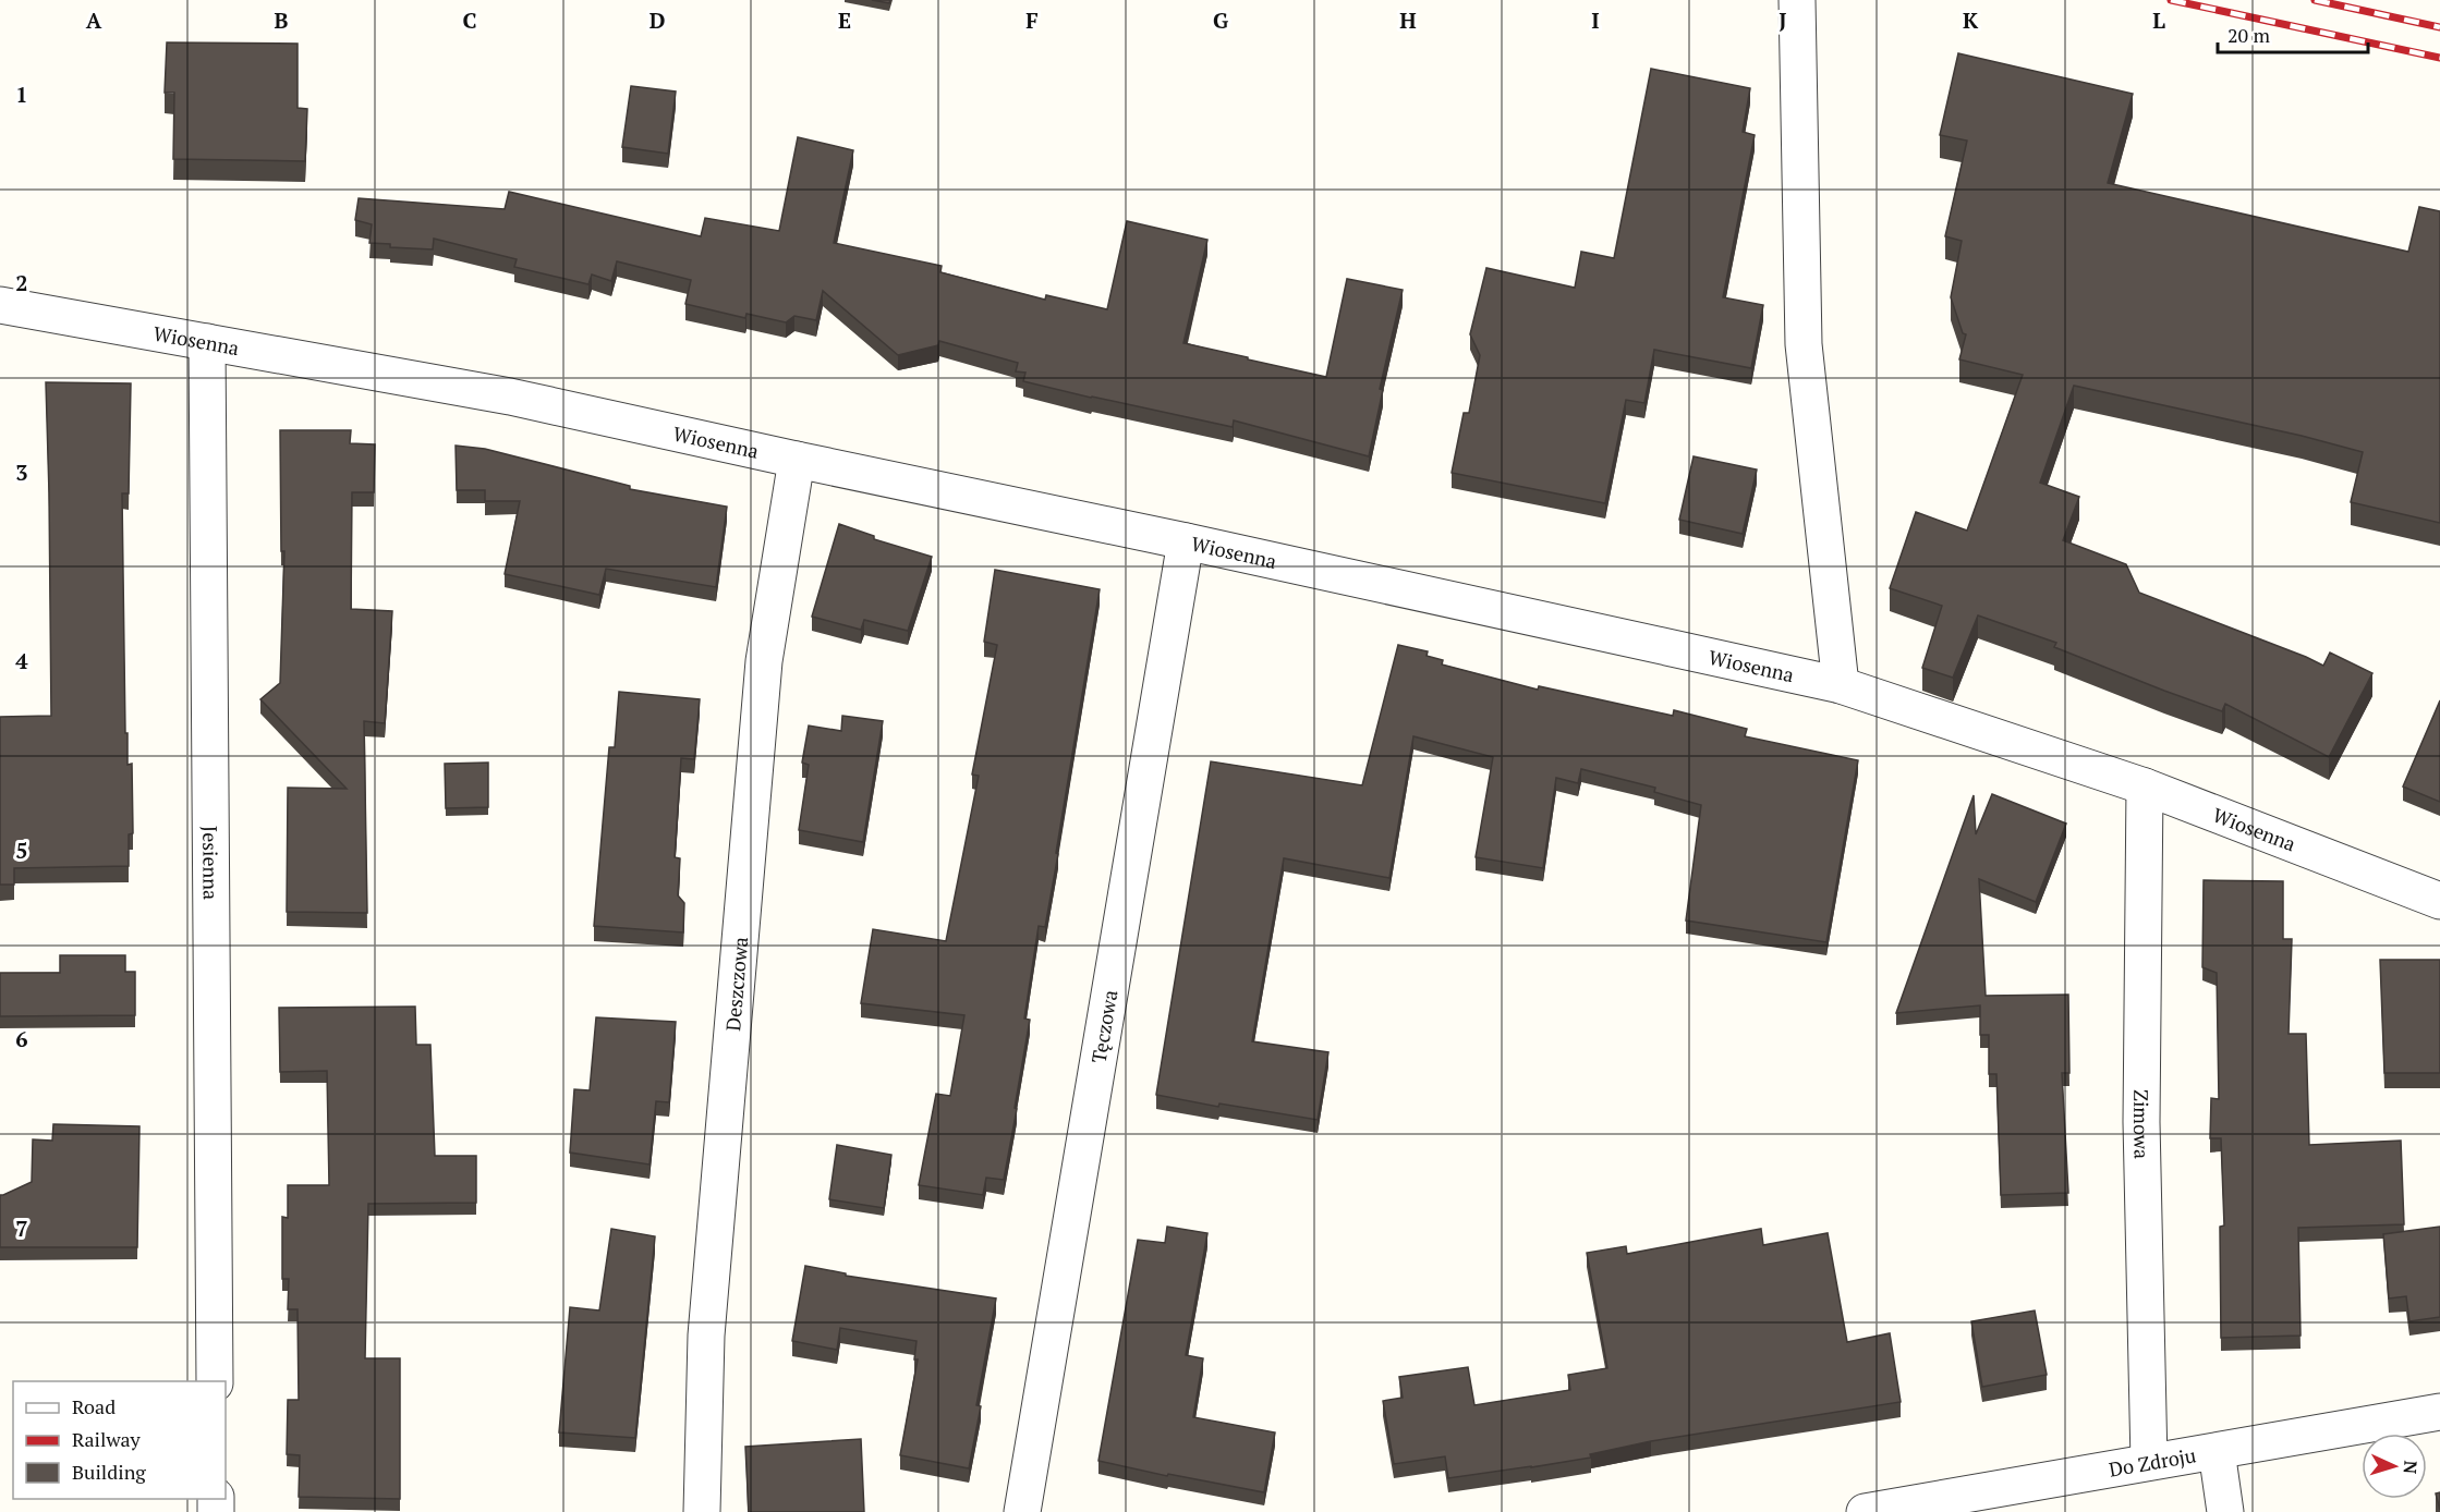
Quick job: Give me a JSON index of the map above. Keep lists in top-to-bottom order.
{
  "streets": {
    "street": [
      "Wiosenna",
      "Jesienna",
      "Deszczowa",
      "Tęczowa",
      "Zimowa",
      "Do Zdroju"
    ]
  },
  "crossings": [
    ["Wiosenna", "Jesienna"],
    ["Wiosenna", "Deszczowa"],
    ["Wiosenna", "Tęczowa"],
    ["Wiosenna", "Zimowa"],
    ["Zimowa", "Do Zdroju"]
  ],
  "legend": ["Road", "Railway", "Building"],
  "scale_bar": "20 m",
  "north": "right",
  "grid": {
    "columns": [
      "A",
      "B",
      "C",
      "D",
      "E",
      "F",
      "G",
      "H",
      "I",
      "J",
      "K",
      "L"
    ],
    "rows": [
      "1",
      "2",
      "3",
      "4",
      "5",
      "6",
      "7"
    ]
  }
}
